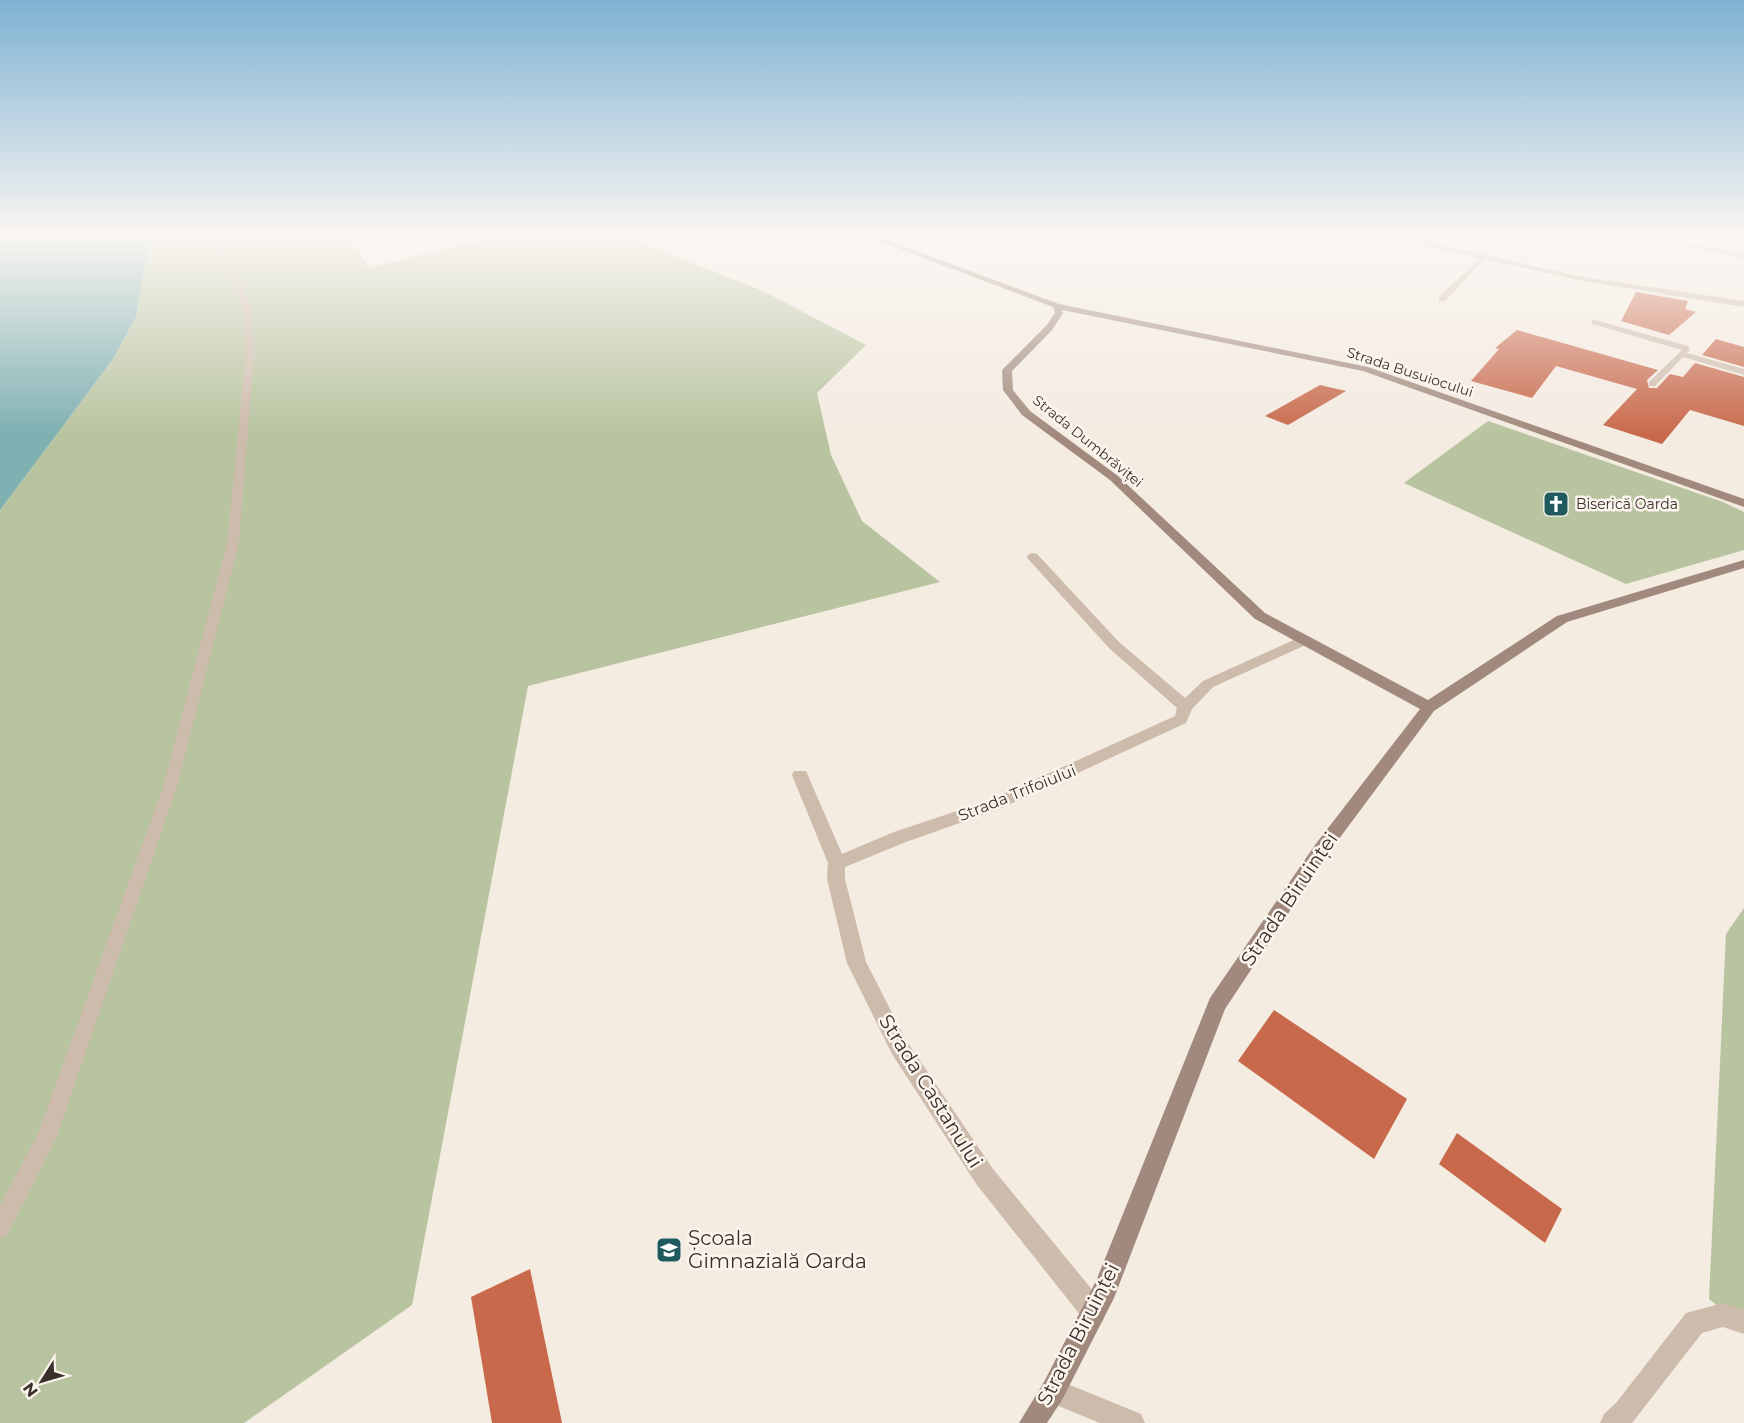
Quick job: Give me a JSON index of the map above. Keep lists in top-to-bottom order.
{
  "streets": {
    "main road": ["Strada Busuiocului", "Strada Dumbrăviței", "Strada Biruinței"],
    "street": ["Strada Trifoiului", "Strada Castanului"]
  },
  "crossings": [
    ["Strada Busuiocului", "Strada Dumbrăviței"],
    ["Strada Dumbrăviței", "Strada Trifoiului"],
    ["Strada Dumbrăviței", "Strada Biruinței"],
    ["Strada Trifoiului", "Strada Castanului"],
    ["Strada Biruinței", "Strada Castanului"]
  ],
  "places": {
    "church": ["Biserică Oarda"],
    "school or university": ["Școala Gimnazială Oarda"]
  },
  "north": "bottom left"
}
